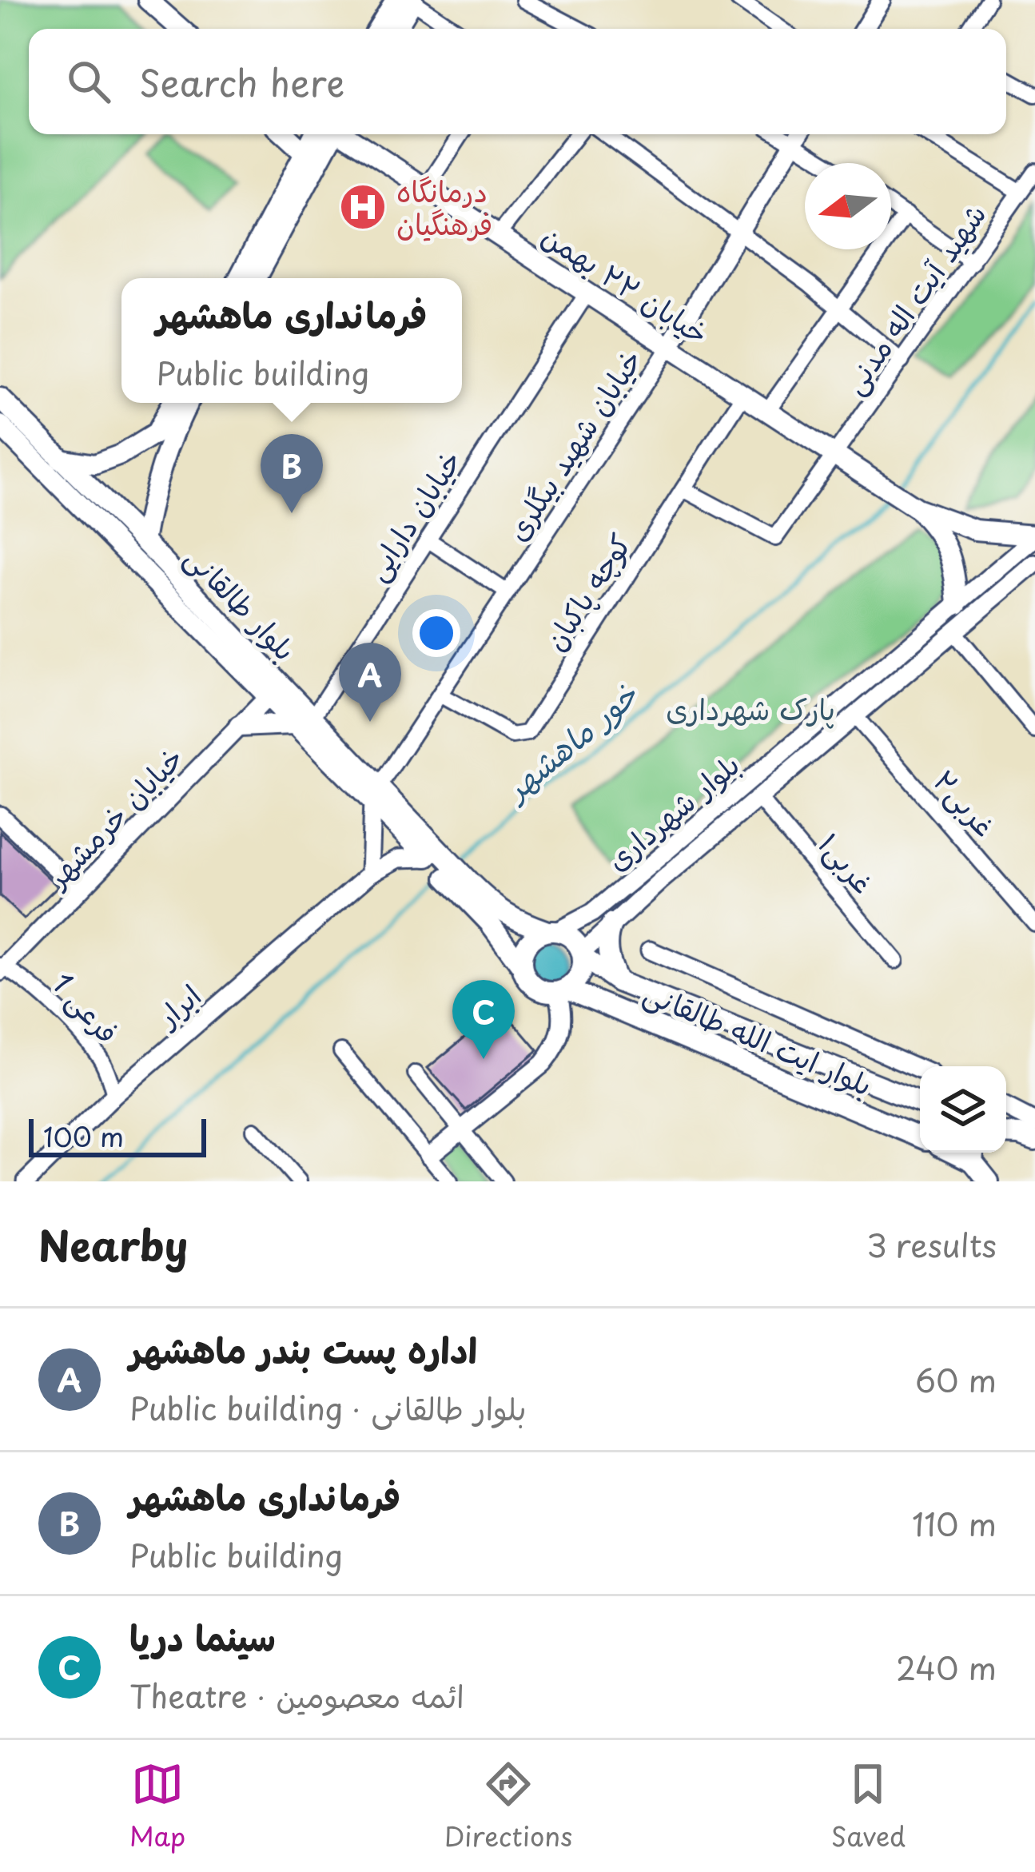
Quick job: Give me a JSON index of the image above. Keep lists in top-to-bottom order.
{
  "streets": {
    "main road": ["خیابان ۲۲ بهمن", "بلوار طالقانی", "بلوار ایت الله طالقانی"],
    "street": [
      "شهید آیت اله مدنی",
      "خیابان شهید بیگلری",
      "خیابان دارایی",
      "کوچه پاکبان",
      "۲غربی",
      "بلوار شهرداری",
      "خیابان خرمشهر",
      "۱غربی",
      "ابرار",
      "فرعی 1"
    ]
  },
  "crossings": [
    ["خیابان ۲۲ بهمن", "شهید آیت اله مدنی"],
    ["خیابان ۲۲ بهمن", "خیابان شهید بیگلری"],
    ["خیابان ۲۲ بهمن", "خیابان دارایی"],
    ["خیابان ۲۲ بهمن", "کوچه پاکبان"],
    ["شهید آیت اله مدنی", "کوچه پاکبان"],
    ["خیابان شهید بیگلری", "کوچه پاکبان"],
    ["خیابان شهید بیگلری", "بلوار طالقانی"],
    ["خیابان دارایی", "بلوار طالقانی"],
    ["بلوار طالقانی", "خیابان خرمشهر"],
    ["۲غربی", "بلوار شهرداری"],
    ["بلوار شهرداری", "۱غربی"],
    ["بلوار شهرداری", "بلوار ایت الله طالقانی"],
    ["خیابان خرمشهر", "فرعی 1"],
    ["ابرار", "فرعی 1"]
  ],
  "water": ["خور ماهشهر"],
  "parks": ["پارک شهرداری"],
  "places": {
    "hospital": ["درمانگاه فرهنگیان"]
  },
  "scale_bar": "100 m",
  "north": "left",
  "page": {
    "search": "Search here",
    "popup": ["فرمانداری ماهشهر", "Public building"],
    "pins": ["B", "A", "C"],
    "scale": "100 m",
    "heading": ["Nearby", "3 results"],
    "list": [
      {
        "mark": "A",
        "name": "اداره پست بندر ماهشهر",
        "note": "Public building · بلوار طالقانی",
        "value": "60 m"
      },
      {
        "mark": "B",
        "name": "فرمانداری ماهشهر",
        "note": "Public building",
        "value": "110 m"
      },
      {
        "mark": "C",
        "name": "سینما دریا",
        "note": "Theatre · ائمه معصومین",
        "value": "240 m"
      }
    ],
    "nav": ["Map", "Directions", "Saved"]
  }
}
